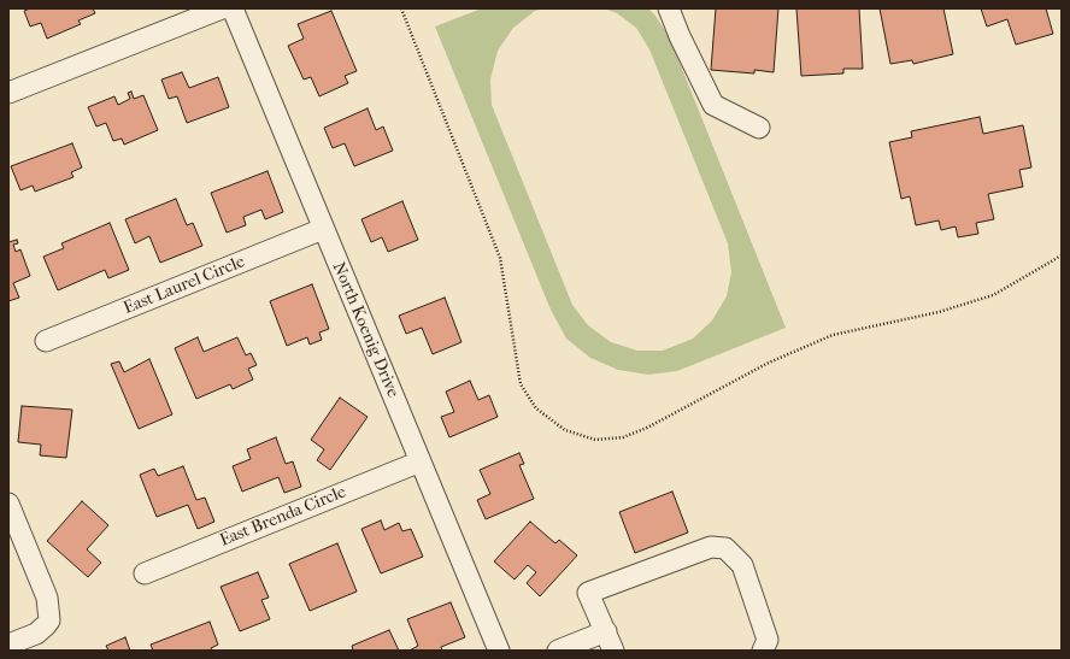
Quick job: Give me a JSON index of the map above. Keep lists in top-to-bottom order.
{
  "streets": {
    "street": ["East Laurel Circle", "North Koenig Drive", "East Brenda Circle"]
  },
  "crossings": [
    ["East Laurel Circle", "North Koenig Drive"],
    ["North Koenig Drive", "East Brenda Circle"]
  ]
}
